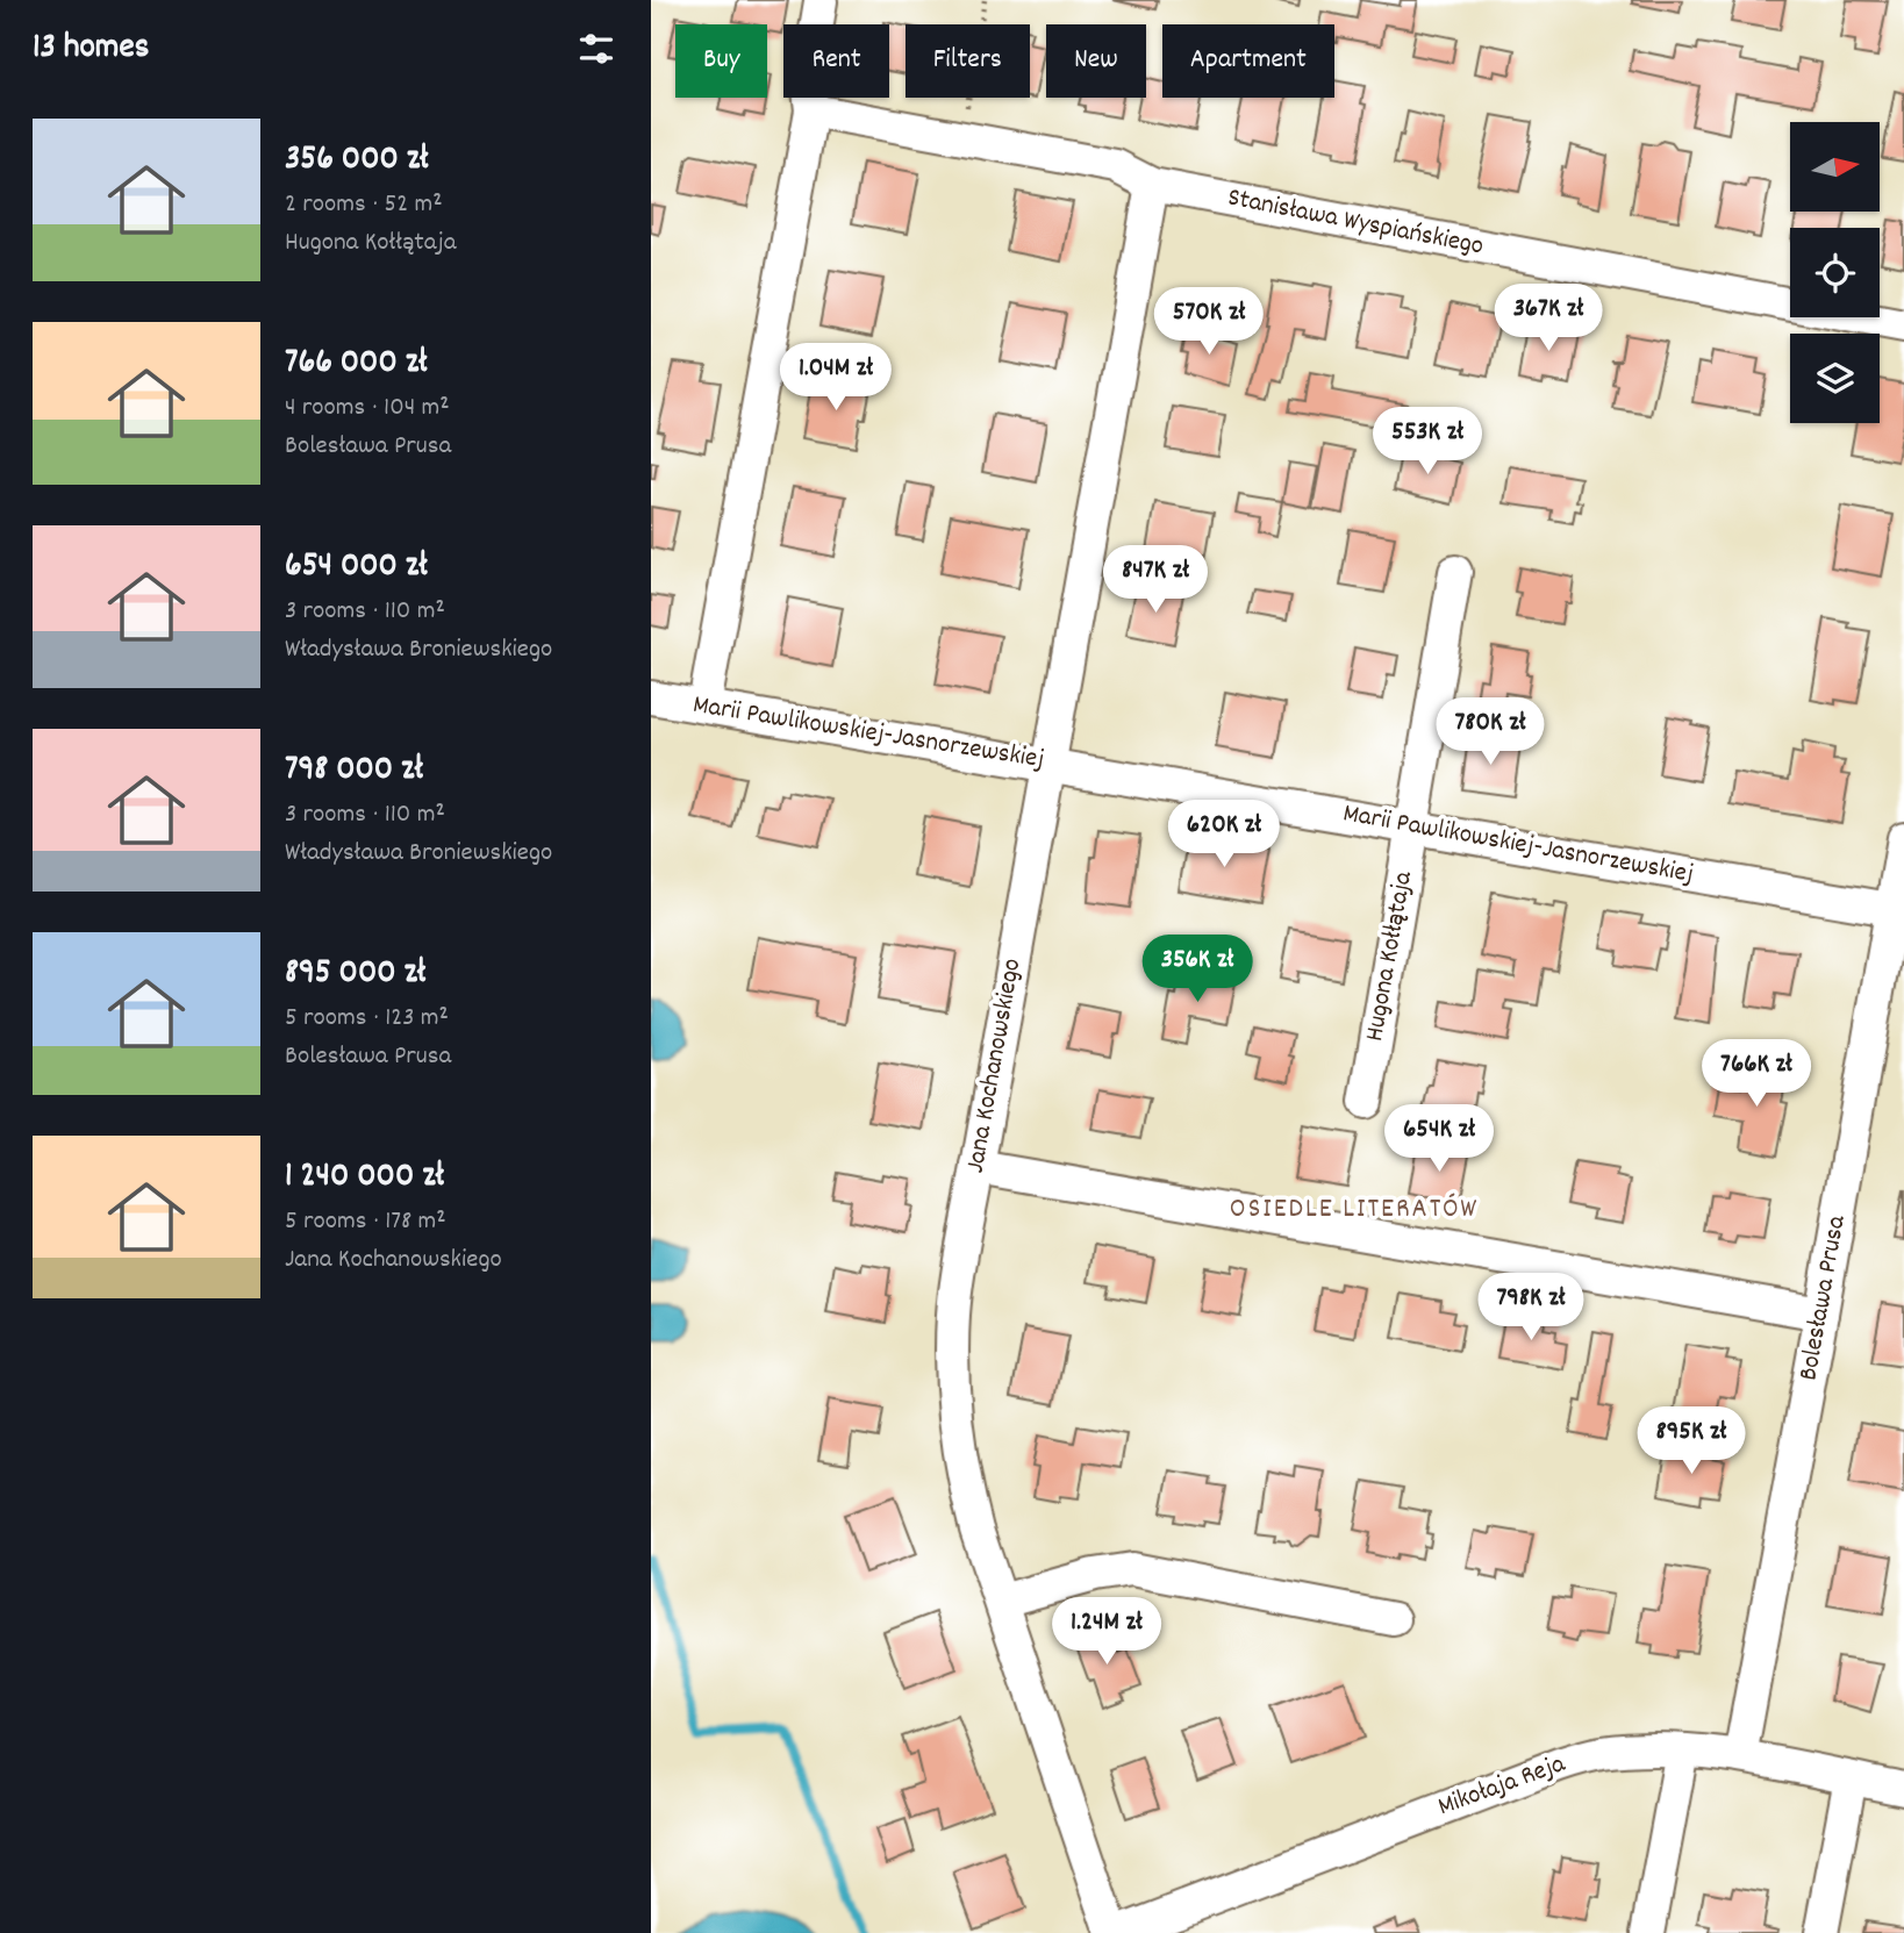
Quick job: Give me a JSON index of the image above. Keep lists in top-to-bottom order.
{
  "streets": {
    "street": [
      "Stanisława Wyspiańskiego",
      "Marii Pawlikowskiej-Jasnorzewskiej",
      "Hugona Kołłątaja",
      "Jana Kochanowskiego",
      "Bolesława Prusa",
      "Mikołaja Reja"
    ]
  },
  "crossings": [
    ["Stanisława Wyspiańskiego", "Jana Kochanowskiego"],
    ["Marii Pawlikowskiej-Jasnorzewskiej", "Hugona Kołłątaja"],
    ["Marii Pawlikowskiej-Jasnorzewskiej", "Jana Kochanowskiego"],
    ["Marii Pawlikowskiej-Jasnorzewskiej", "Bolesława Prusa"],
    ["Jana Kochanowskiego", "Mikołaja Reja"],
    ["Bolesława Prusa", "Mikołaja Reja"]
  ],
  "districts": ["OSIEDLE LITERATÓW"],
  "north": "right",
  "page": {
    "heading": "13 homes",
    "chip": [
      "Buy",
      "Rent",
      "Filters",
      "New",
      "Apartment"
    ],
    "list": [
      {
        "name": "356 000 zł",
        "note": "2 rooms · 52 m² · Hugona Kołłątaja"
      },
      {
        "name": "766 000 zł",
        "note": "4 rooms · 104 m² · Bolesława Prusa"
      },
      {
        "name": "654 000 zł",
        "note": "3 rooms · 110 m² · Władysława Broniewskiego"
      },
      {
        "name": "798 000 zł",
        "note": "3 rooms · 110 m² · Władysława Broniewskiego"
      },
      {
        "name": "895 000 zł",
        "note": "5 rooms · 123 m² · Bolesława Prusa"
      },
      {
        "name": "1 240 000 zł",
        "note": "5 rooms · 178 m² · Jana Kochanowskiego"
      }
    ],
    "price": [
      "367K zł",
      "570K zł",
      "1.04M zł",
      "553K zł",
      "847K zł",
      "780K zł",
      "620K zł",
      "356K zł",
      "766K zł",
      "654K zł",
      "798K zł",
      "895K zł",
      "1.24M zł"
    ]
  }
}
